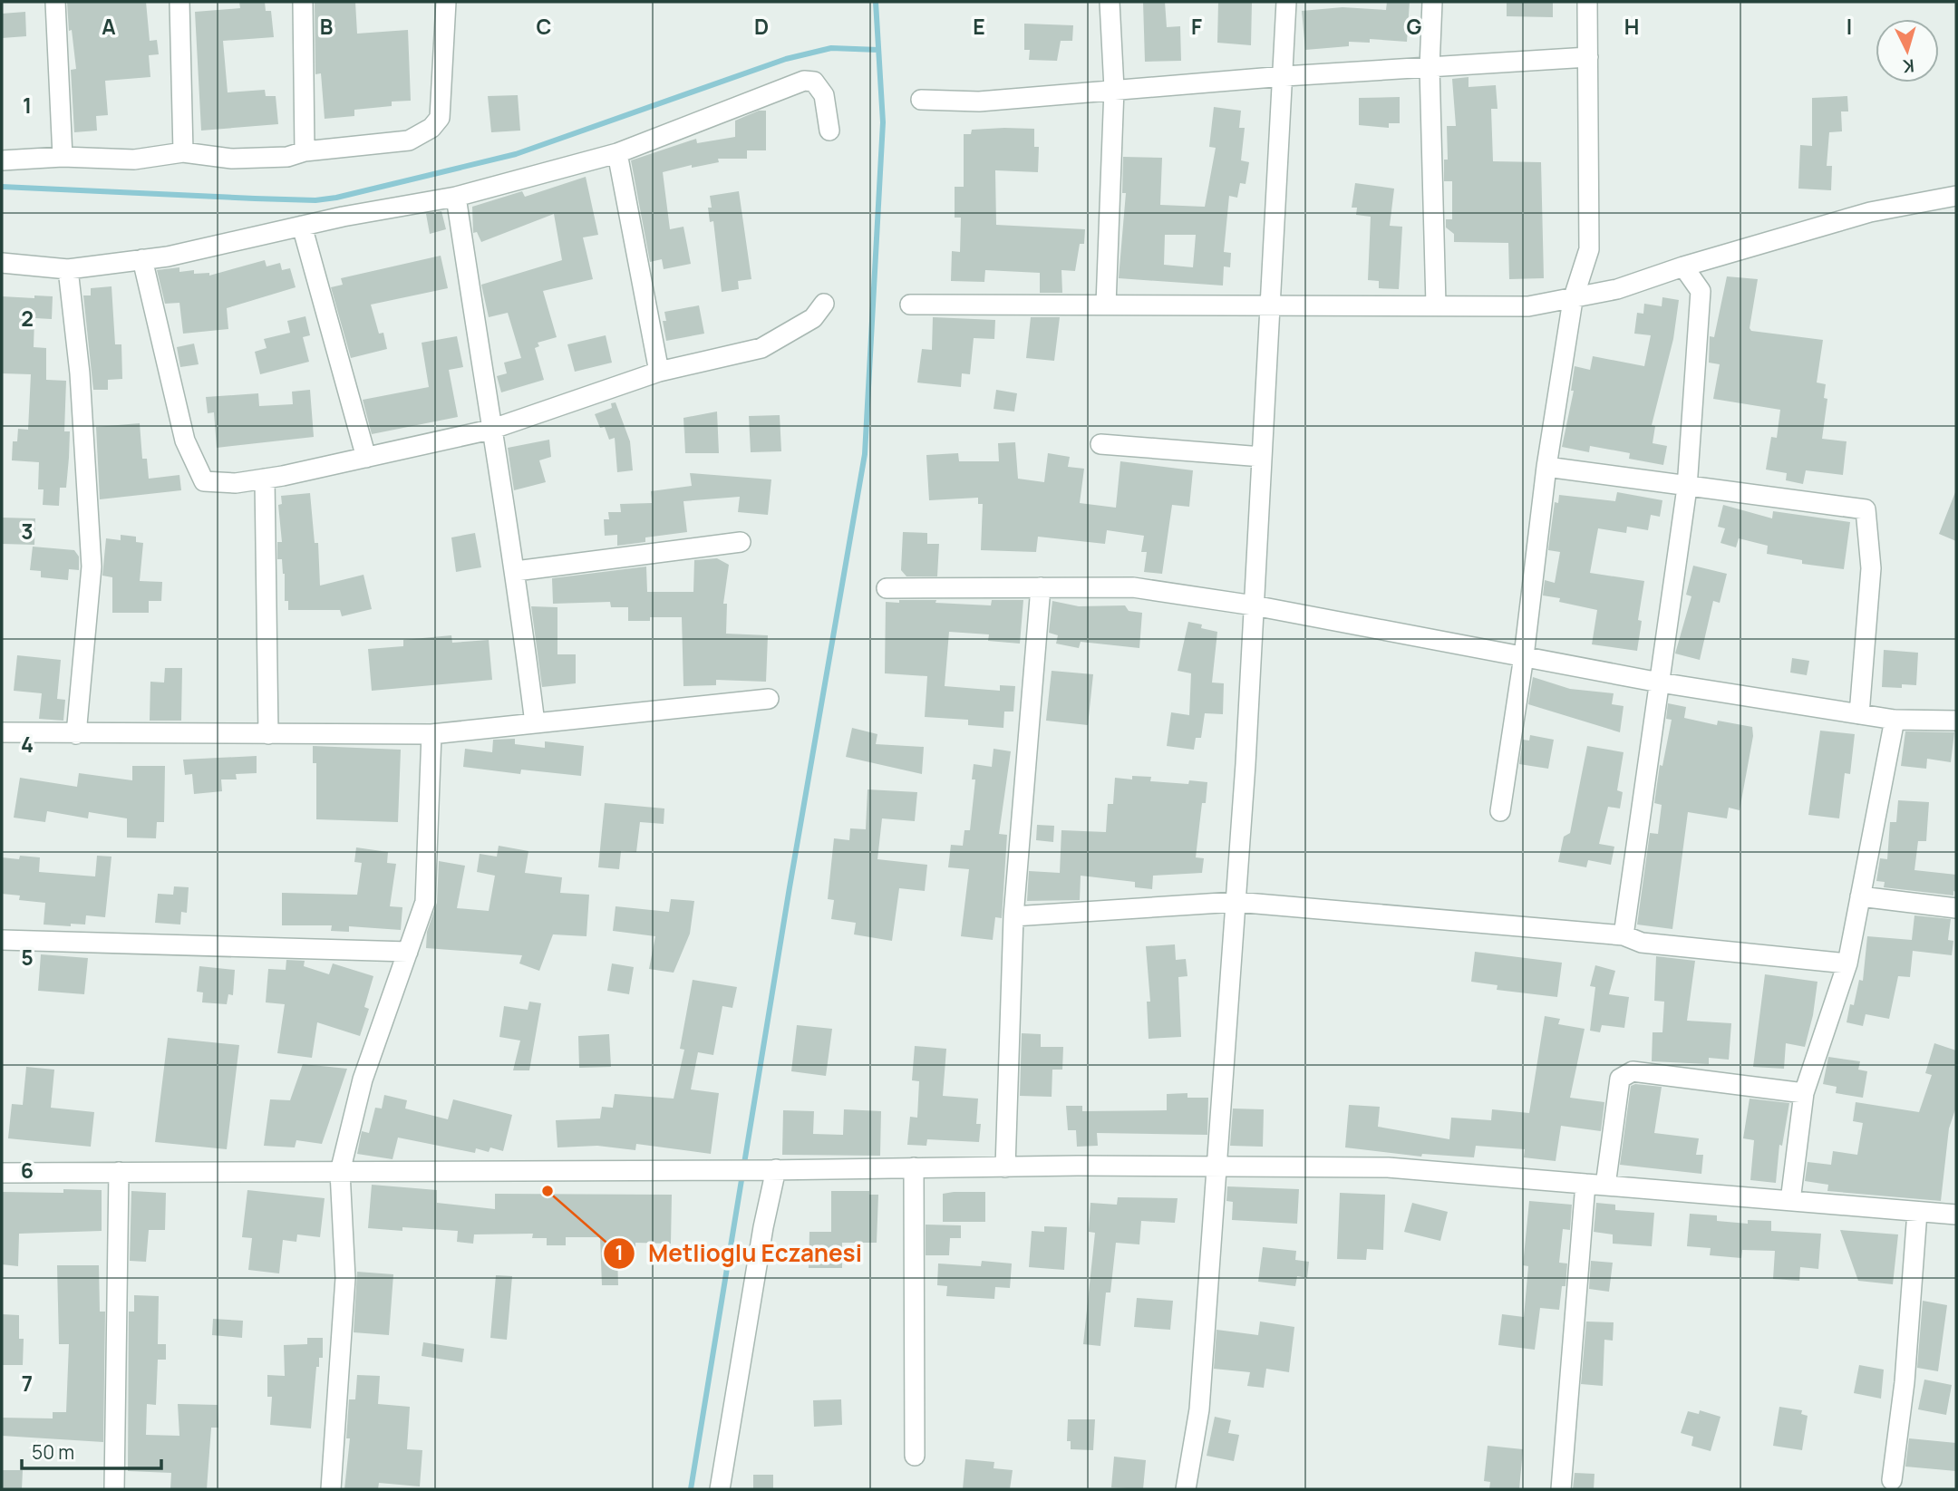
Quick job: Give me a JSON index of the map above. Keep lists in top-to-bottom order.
{
  "places": ["Metlioglu Eczanesi"],
  "scale_bar": "50 m",
  "north": "bottom",
  "grid": {
    "columns": [
      "A",
      "B",
      "C",
      "D",
      "E",
      "F",
      "G",
      "H",
      "I"
    ],
    "rows": [
      "1",
      "2",
      "3",
      "4",
      "5",
      "6",
      "7"
    ]
  }
}
